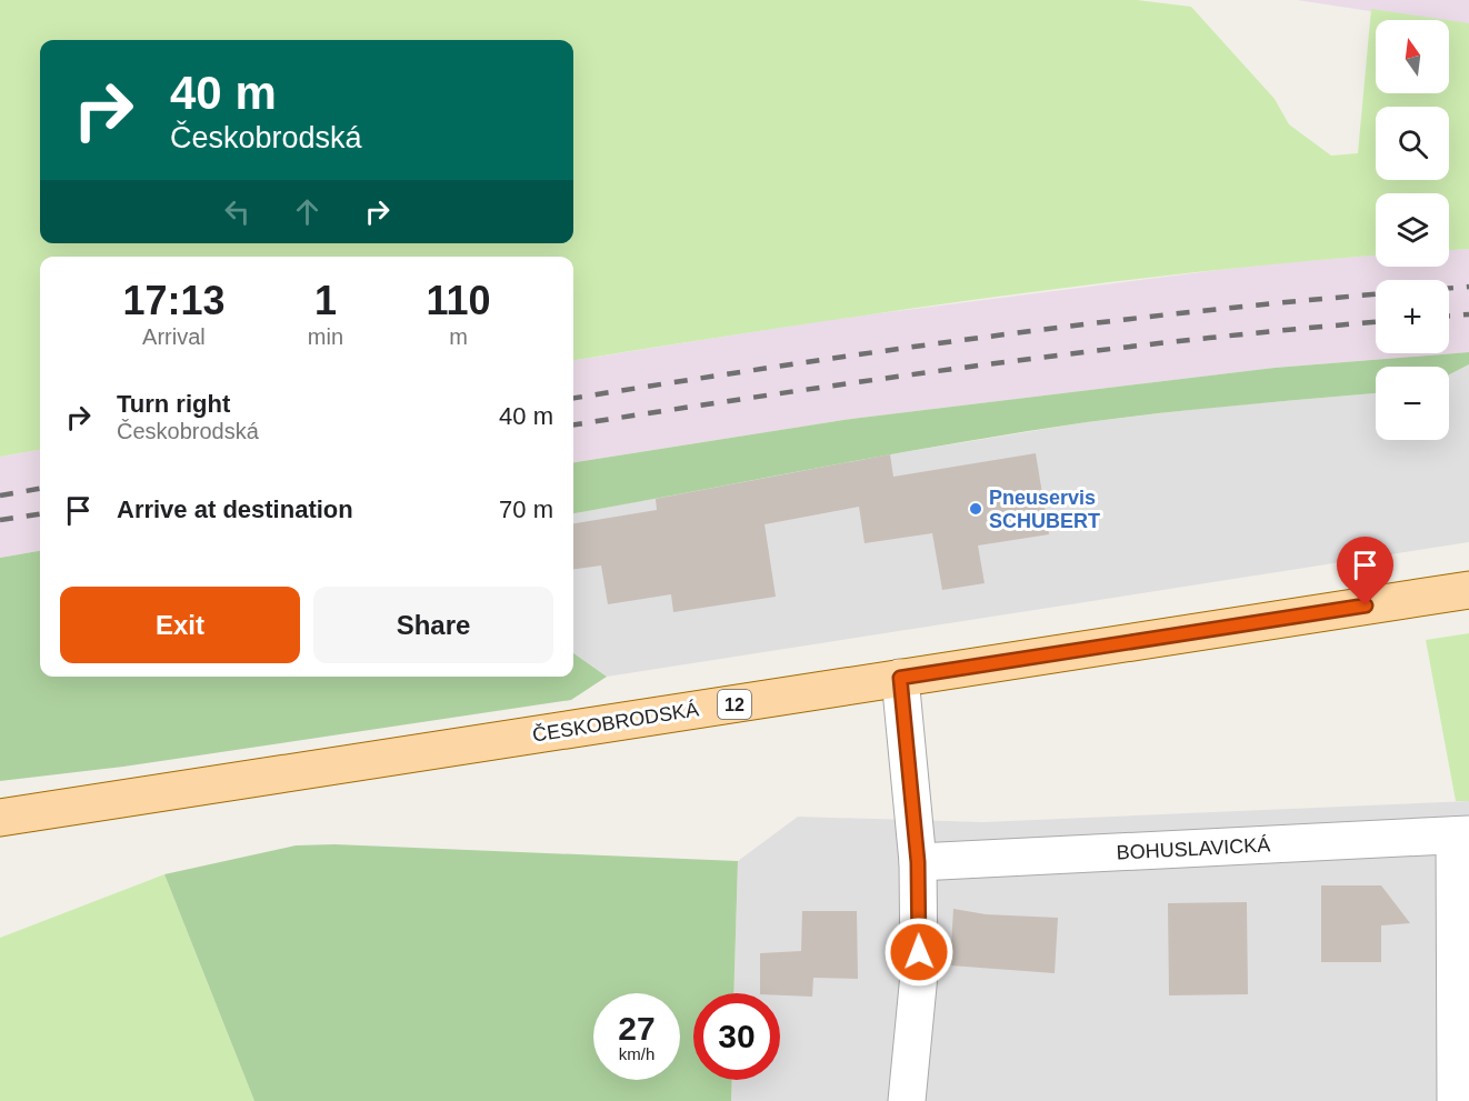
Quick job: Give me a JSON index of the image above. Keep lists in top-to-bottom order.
{
  "streets": {
    "main road": ["12", "ČESKOBRODSKÁ"],
    "street": ["BOHUSLAVICKÁ"]
  },
  "places": ["Pneuservis SCHUBERT"],
  "north": "top",
  "page": {
    "map_buttons": ["+", "−"],
    "turn": ["40 m", "Českobrodská"],
    "eta": [
      "17:13",
      "Arrival",
      "1",
      "min",
      "110",
      "m"
    ],
    "list": [
      {
        "name": "Turn right",
        "note": "Českobrodská",
        "value": "40 m"
      },
      {
        "name": "Arrive at destination",
        "value": "70 m"
      }
    ],
    "buttons": ["Exit", "Share"],
    "speed": "27 km/h",
    "limit": "30"
  }
}
